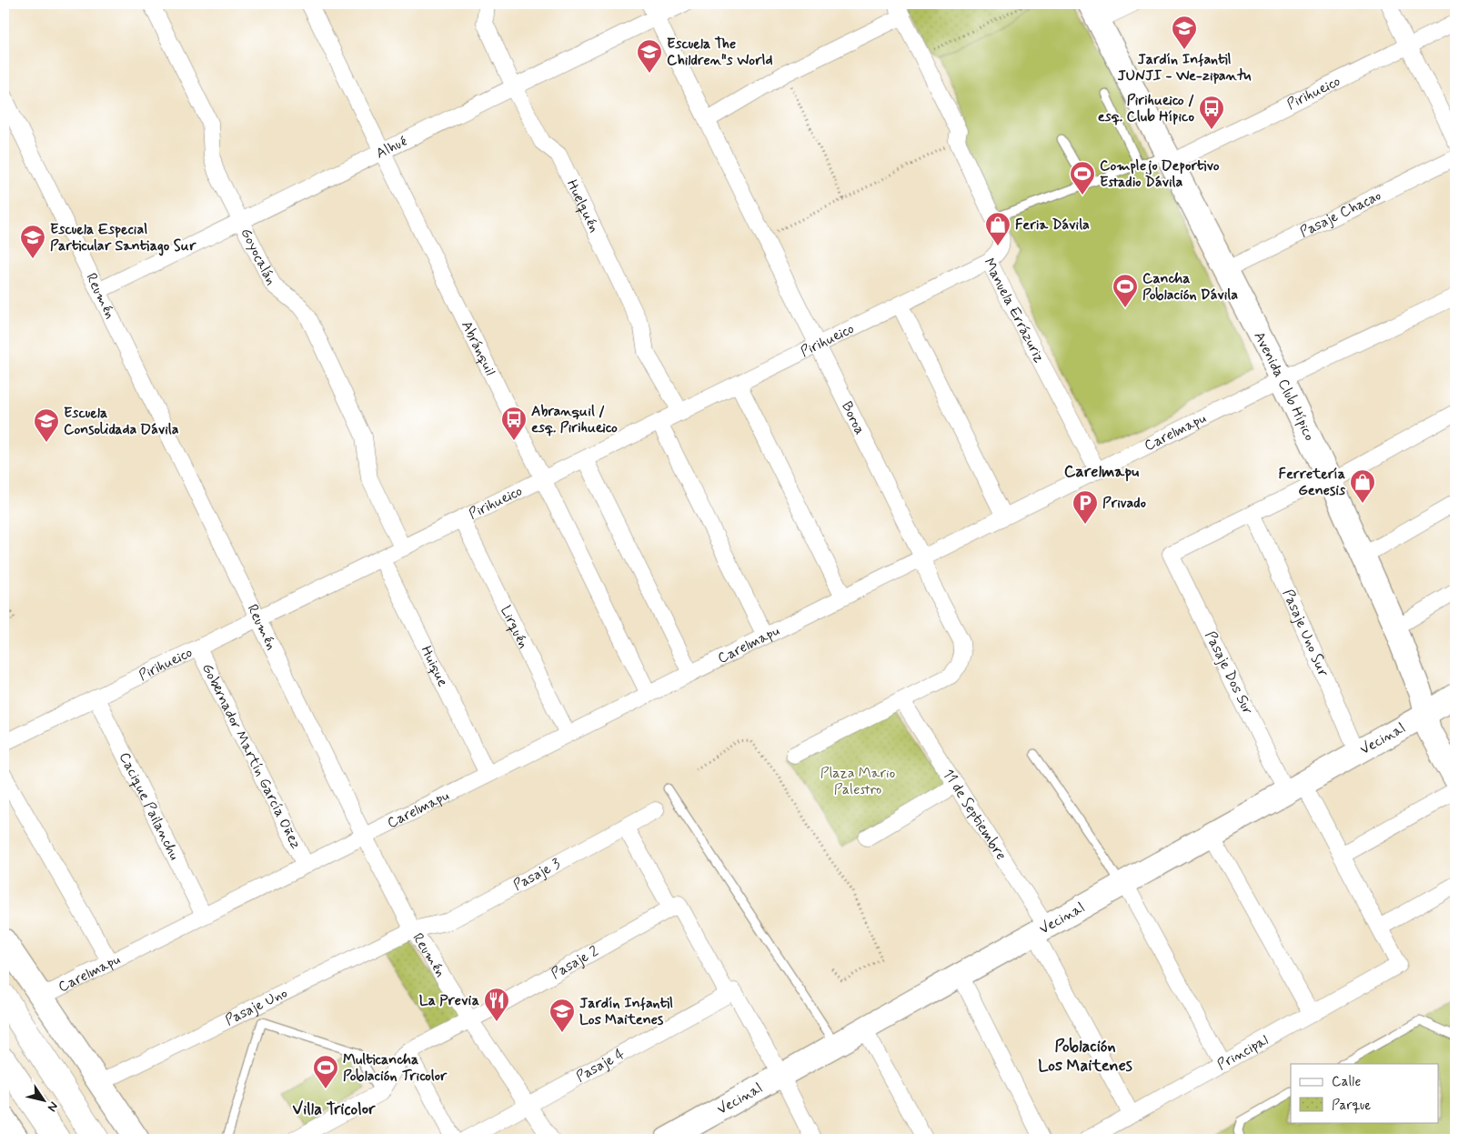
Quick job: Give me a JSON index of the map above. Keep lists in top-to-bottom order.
{
  "streets": {
    "street": [
      "Pirihueico",
      "Alhué",
      "Huelquén",
      "Pasaje Chacao",
      "Goyocalán",
      "Reumén",
      "Manuela Errázuriz",
      "Abránquil",
      "Avenida Club Hípico",
      "Boroa",
      "Carelmapu",
      "Lirquén",
      "Pasaje Uno Sur",
      "Huique",
      "Pasaje Dos Sur",
      "Vecinal",
      "Gobernador Martín García Oñez",
      "Cacique Pailanchu",
      "11 de Septiembre",
      "Pasaje 3",
      "Pasaje 2",
      "Pasaje Uno",
      "Principal",
      "Pasaje 4"
    ]
  },
  "crossings": [
    ["Pirihueico", "Huelquén"],
    ["Pirihueico", "Goyocalán"],
    ["Pirihueico", "Reumén"],
    ["Pirihueico", "Manuela Errázuriz"],
    ["Pirihueico", "Abránquil"],
    ["Pirihueico", "Avenida Club Hípico"],
    ["Pirihueico", "Boroa"],
    ["Pirihueico", "Lirquén"],
    ["Pirihueico", "Huique"],
    ["Pirihueico", "Gobernador Martín García Oñez"],
    ["Pirihueico", "Cacique Pailanchu"],
    ["Alhué", "Huelquén"],
    ["Alhué", "Goyocalán"],
    ["Alhué", "Reumén"],
    ["Alhué", "Abránquil"],
    ["Alhué", "Boroa"],
    ["Pasaje Chacao", "Avenida Club Hípico"],
    ["Reumén", "Carelmapu"],
    ["Reumén", "Pasaje 3"],
    ["Reumén", "Pasaje 2"],
    ["Reumén", "Pasaje Uno"],
    ["Reumén", "Pasaje 4"],
    ["Manuela Errázuriz", "Carelmapu"],
    ["Abránquil", "Carelmapu"],
    ["Avenida Club Hípico", "Carelmapu"],
    ["Avenida Club Hípico", "Vecinal"],
    ["Boroa", "Carelmapu"],
    ["Boroa", "11 de Septiembre"],
    ["Carelmapu", "Lirquén"],
    ["Carelmapu", "Huique"],
    ["Carelmapu", "Gobernador Martín García Oñez"],
    ["Carelmapu", "Cacique Pailanchu"],
    ["Pasaje Uno Sur", "Pasaje Dos Sur"],
    ["Pasaje Uno Sur", "Vecinal"],
    ["Pasaje Dos Sur", "Vecinal"],
    ["Vecinal", "11 de Septiembre"],
    ["Pasaje 3", "Pasaje Uno"]
  ],
  "districts": ["Carelmapu", "Población Los Maitenes", "Villa Tricolor"],
  "parks": ["Plaza Mario Palestro"],
  "places": {
    "school or university": [
      "Jardín Infantil JUNJI - We-zipantu",
      "Escuela The Children\"s World",
      "Escuela Especial Particular Santiago Sur",
      "Escuela Consolidada Dávila",
      "Jardín Infantil Los Maitenes"
    ],
    "bus stop": ["Pirihueico / esq. Club Hípico", "Abranquil / esq. Pirihueico"],
    "sports": ["Complejo Deportivo Estadio Dávila", "Cancha Población Dávila", "Multicancha Población Tricolor"],
    "shop": ["Feria Dávila", "Ferretería Genesis"],
    "parking": ["Privado"],
    "restaurant": ["La Previa"]
  },
  "legend": ["Calle", "Parque"],
  "north": "bottom right"
}
